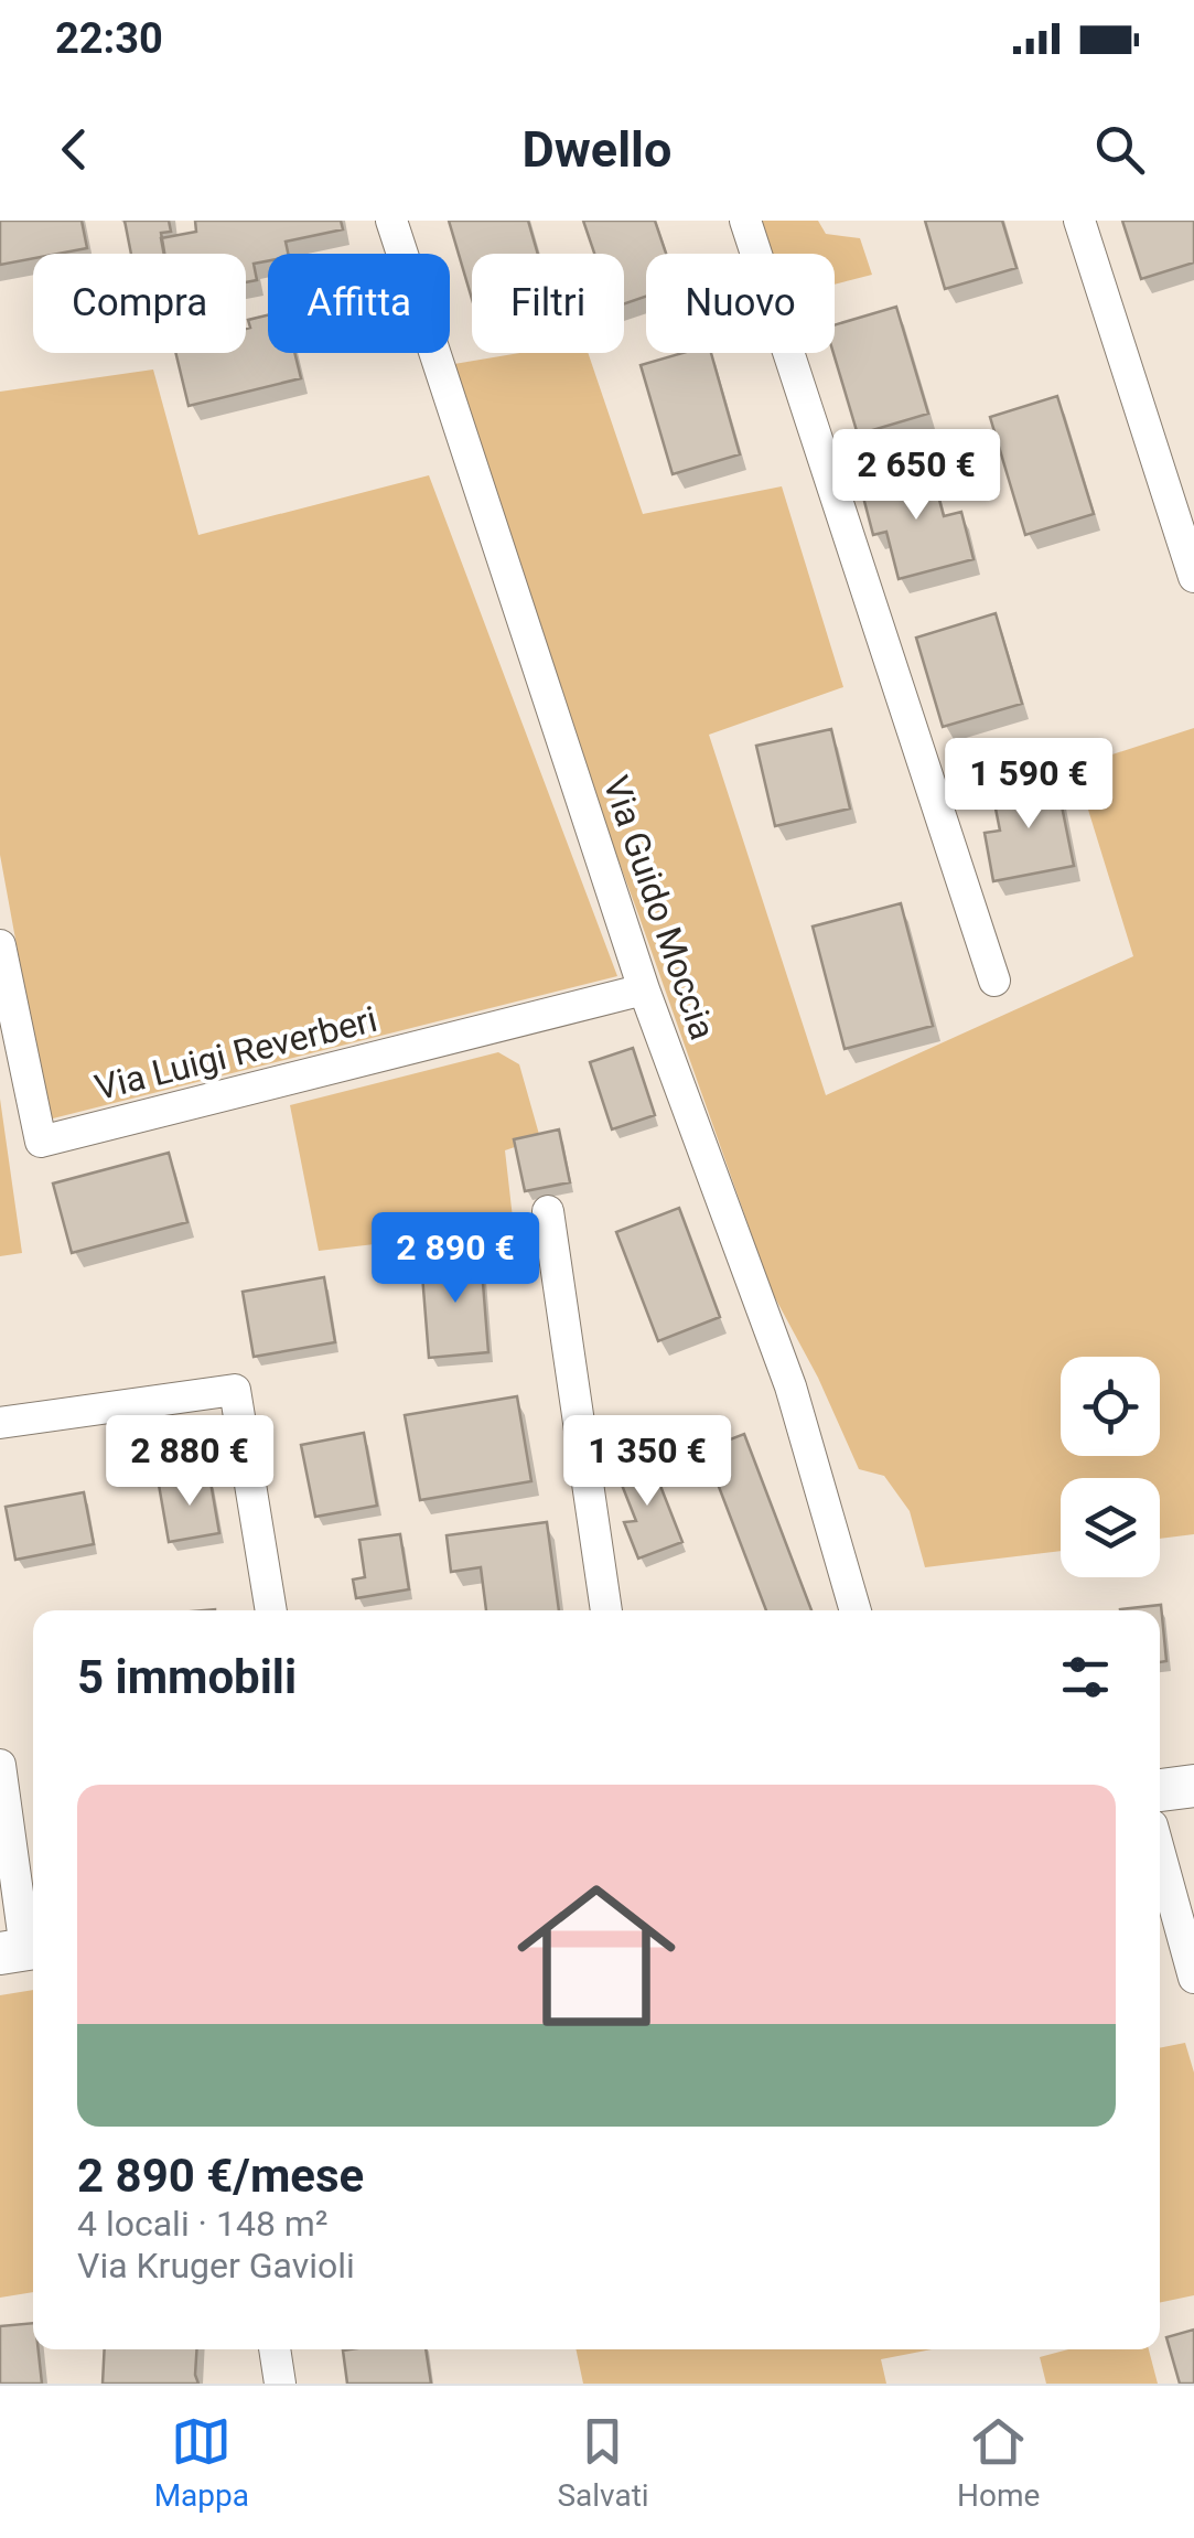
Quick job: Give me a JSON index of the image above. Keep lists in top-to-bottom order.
{
  "streets": {
    "street": ["Via Guido Moccia", "Via Luigi Reverberi"]
  },
  "crossings": [
    ["Via Guido Moccia", "Via Luigi Reverberi"]
  ],
  "page": {
    "status": "22:30",
    "header": "Dwello",
    "chip": [
      "Compra",
      "Affitta",
      "Filtri",
      "Nuovo"
    ],
    "price": [
      "2 650 €",
      "1 590 €",
      "2 890 €",
      "2 880 €",
      "1 350 €"
    ],
    "heading": "5 immobili",
    "list": [
      {
        "name": "2 890 €/mese",
        "note": "4 locali · 148 m² · Via Kruger Gavioli"
      }
    ],
    "tabs": ["Mappa", "Salvati", "Home"]
  }
}
